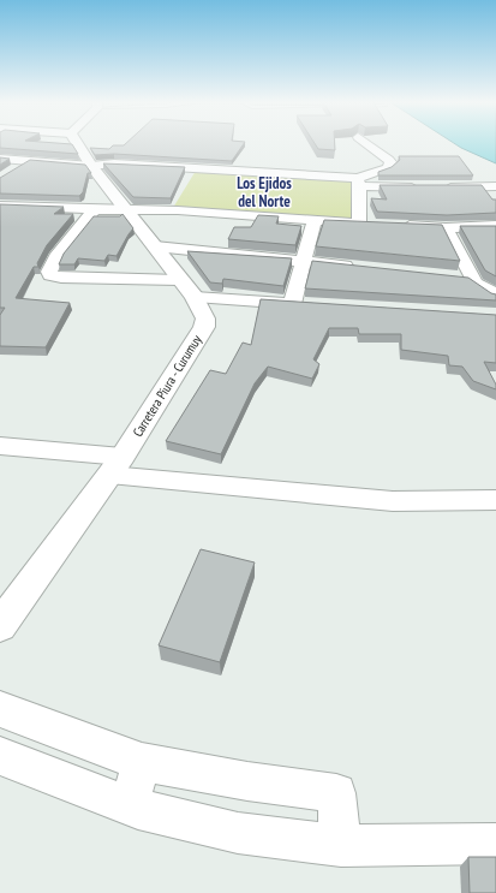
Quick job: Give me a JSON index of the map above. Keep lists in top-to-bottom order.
{
  "streets": {
    "main road": ["Carretera Piura - Curumuy"]
  },
  "districts": ["Los Ejidos del Norte"]
}
